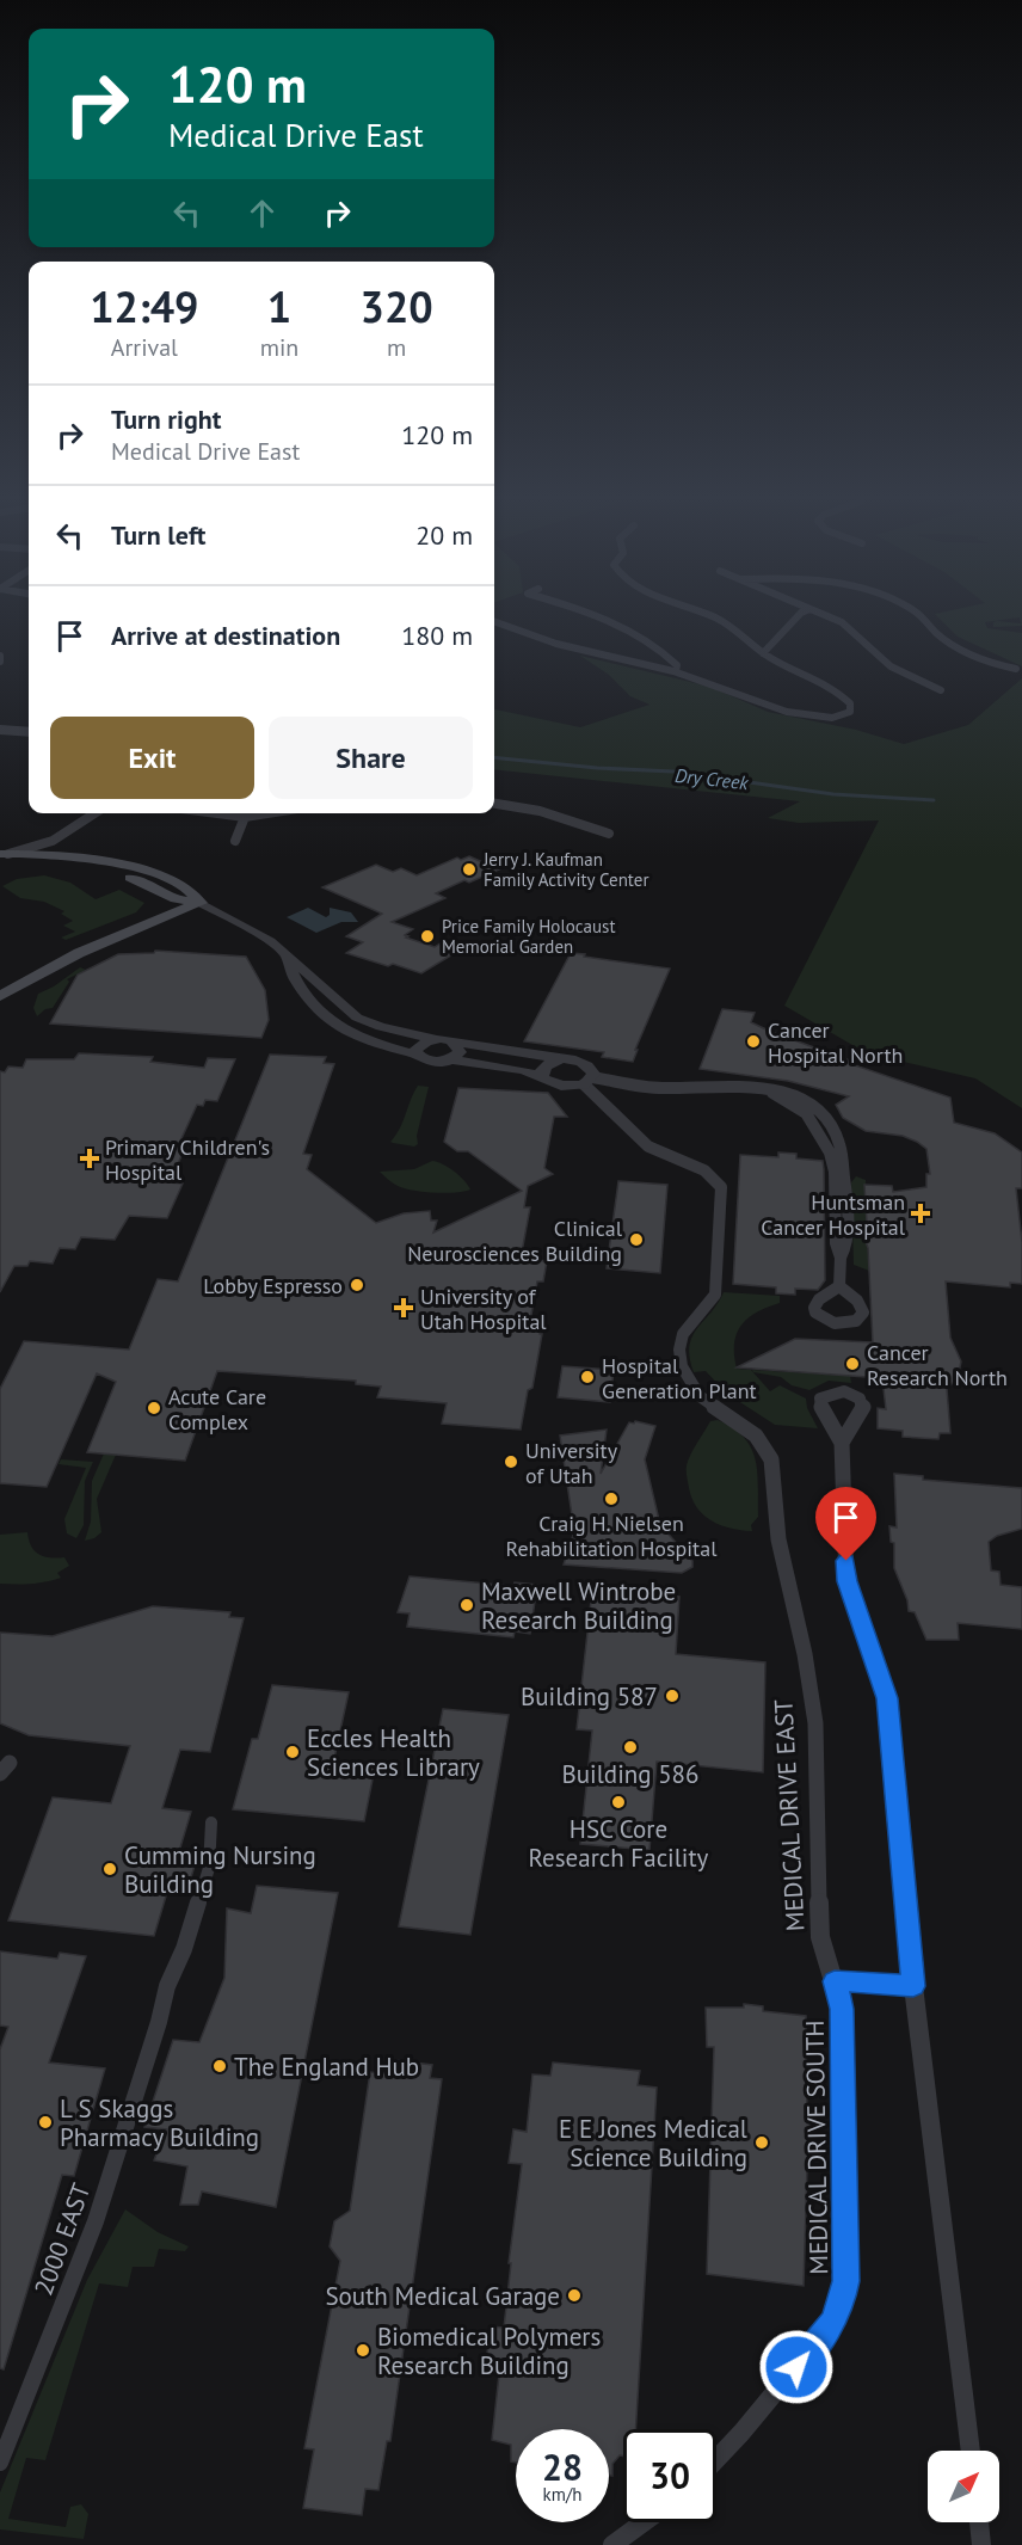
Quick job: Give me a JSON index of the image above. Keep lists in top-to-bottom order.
{
  "streets": {
    "street": ["MEDICAL DRIVE EAST", "MEDICAL DRIVE SOUTH", "2000 EAST"]
  },
  "crossings": [
    ["MEDICAL DRIVE EAST", "MEDICAL DRIVE SOUTH"]
  ],
  "water": ["Dry Creek"],
  "places": {
    "other": [
      "Jerry J. Kaufman Family Activity Center",
      "Price Family Holocaust Memorial Garden",
      "Cancer Hospital North",
      "Clinical Neurosciences Building",
      "Lobby Espresso",
      "Cancer Research North",
      "Hospital Generation Plant",
      "Acute Care Complex",
      "University of Utah",
      "Craig H. Nielsen Rehabilitation Hospital",
      "Maxwell Wintrobe Research Building",
      "Building 587",
      "Building 586",
      "Eccles Health Sciences Library",
      "HSC Core Research Facility",
      "Cumming Nursing Building",
      "The England Hub",
      "L S Skaggs Pharmacy Building",
      "E E Jones Medical Science Building",
      "South Medical Garage",
      "Biomedical Polymers Research Building"
    ],
    "health": ["Primary Children's Hospital", "Huntsman Cancer Hospital", "University of Utah Hospital"]
  },
  "north": "top right",
  "page": {
    "turn": ["120 m", "Medical Drive East"],
    "eta": [
      "12:49",
      "Arrival",
      "1",
      "min",
      "320",
      "m"
    ],
    "list": [
      {
        "name": "Turn right",
        "note": "Medical Drive East",
        "value": "120 m"
      },
      {
        "name": "Turn left",
        "value": "20 m"
      },
      {
        "name": "Arrive at destination",
        "value": "180 m"
      }
    ],
    "buttons": ["Exit", "Share"],
    "speed": "28 km/h",
    "limit": "30"
  }
}
